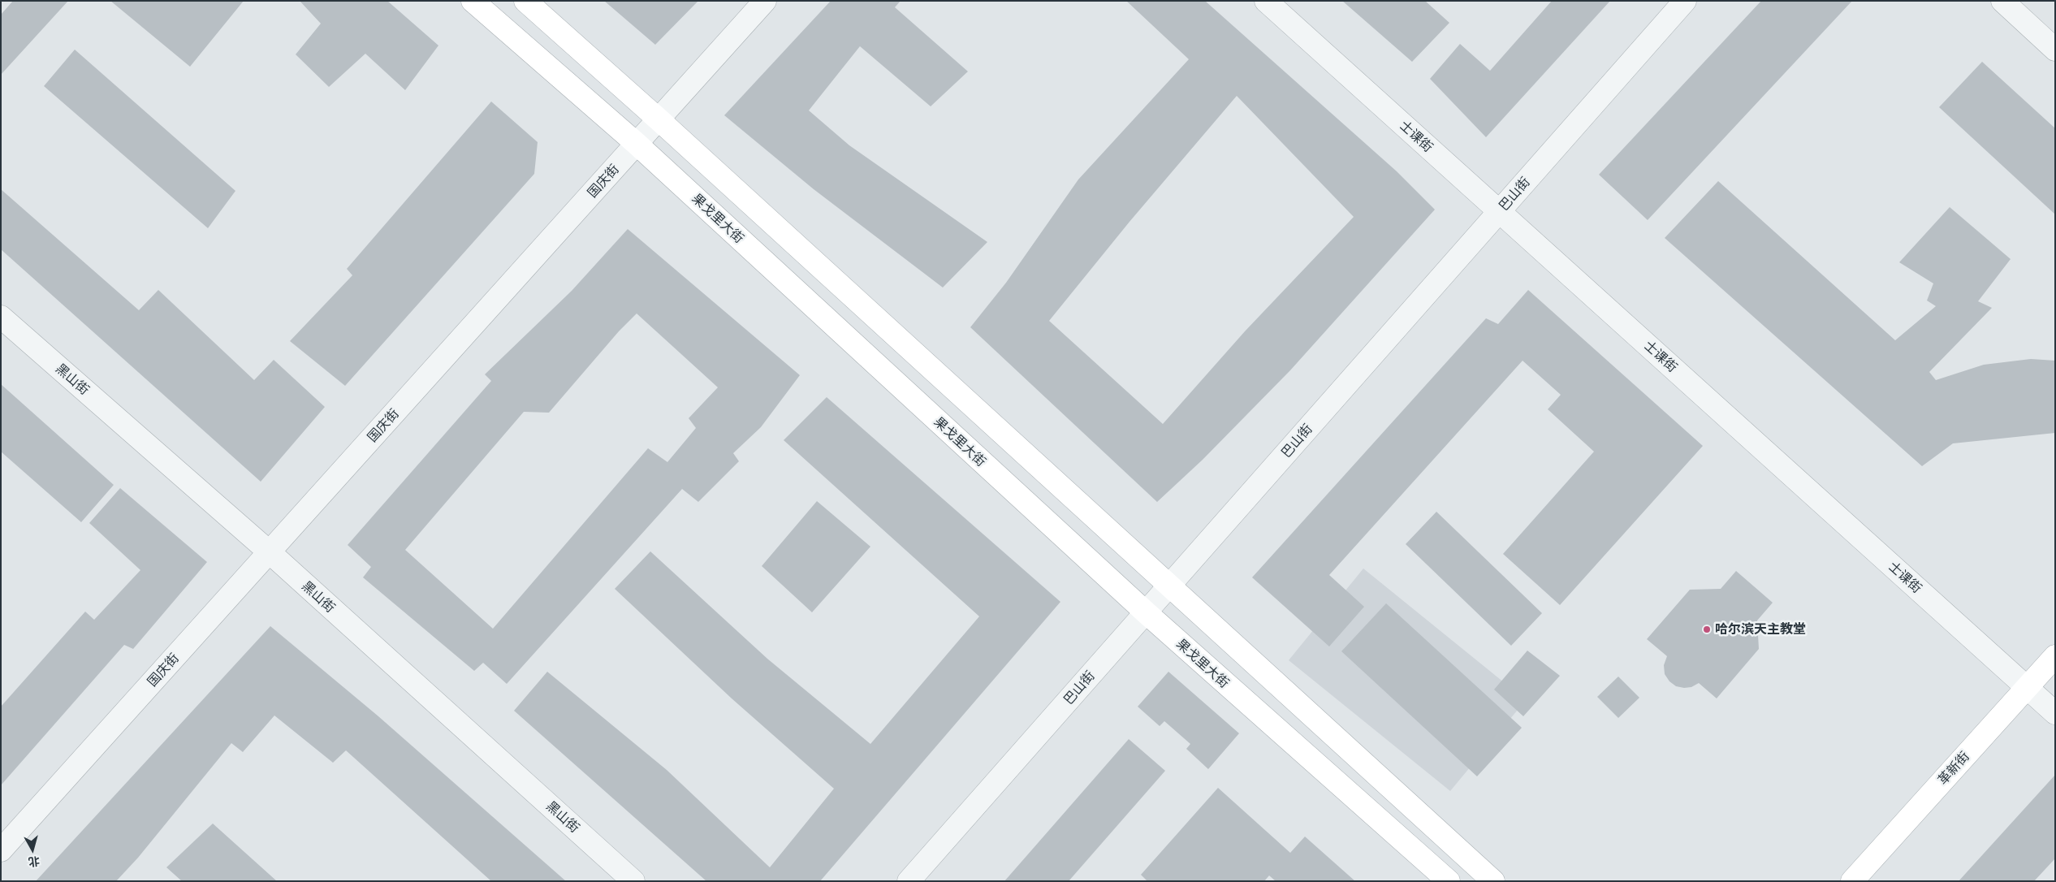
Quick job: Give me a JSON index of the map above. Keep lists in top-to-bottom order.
{
  "streets": {
    "main road": ["果戈里大街", "革新街"],
    "street": [
      "士课街",
      "国庆街",
      "巴山街",
      "黑山街"
    ]
  },
  "crossings": [
    ["士课街", "巴山街"],
    ["士课街", "革新街"],
    ["国庆街", "果戈里大街"],
    ["国庆街", "黑山街"],
    ["巴山街", "果戈里大街"]
  ],
  "places": ["哈尔滨天主教堂"],
  "north": "bottom"
}
